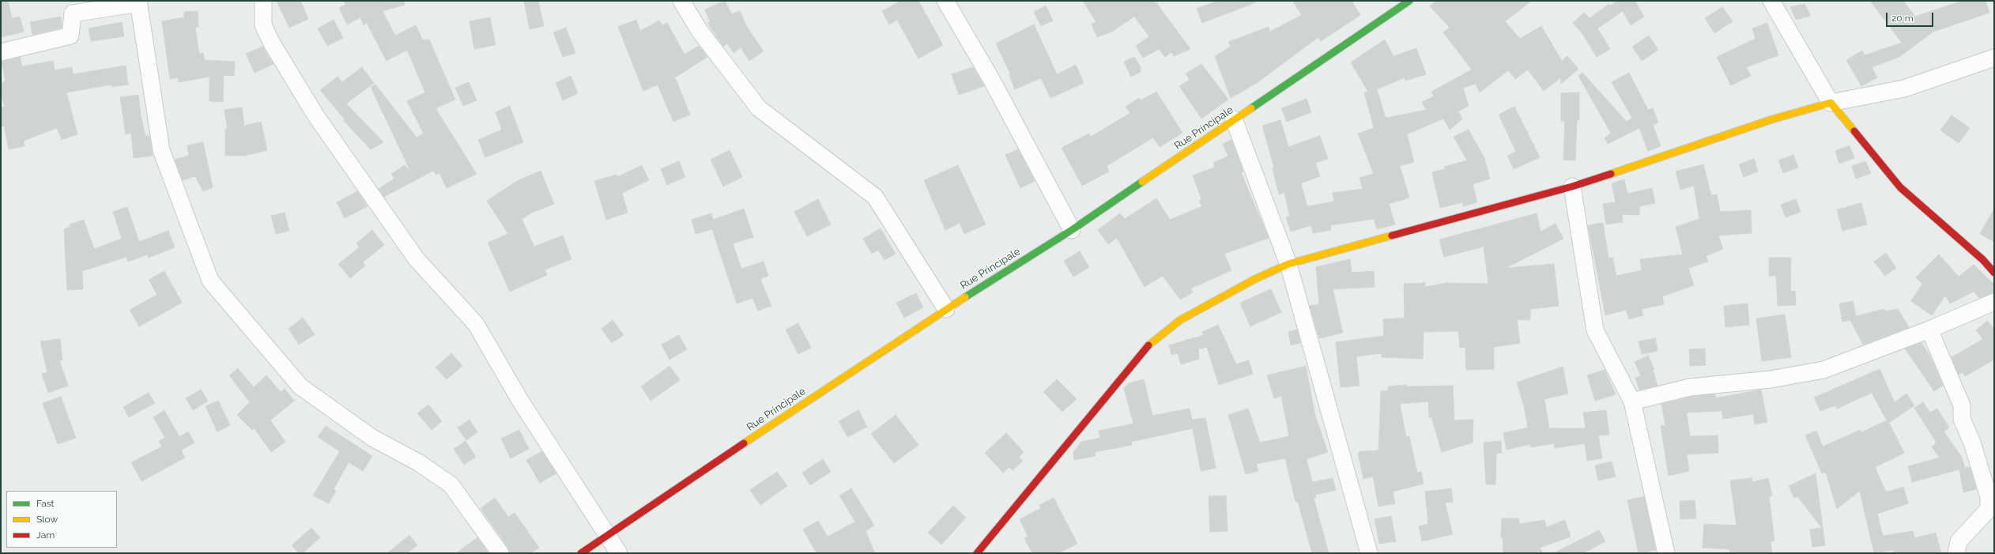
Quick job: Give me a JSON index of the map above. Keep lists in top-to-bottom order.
{
  "streets": {
    "street": ["Rue Principale"]
  },
  "legend": ["Fast", "Slow", "Jam"],
  "scale_bar": "20 m"
}
